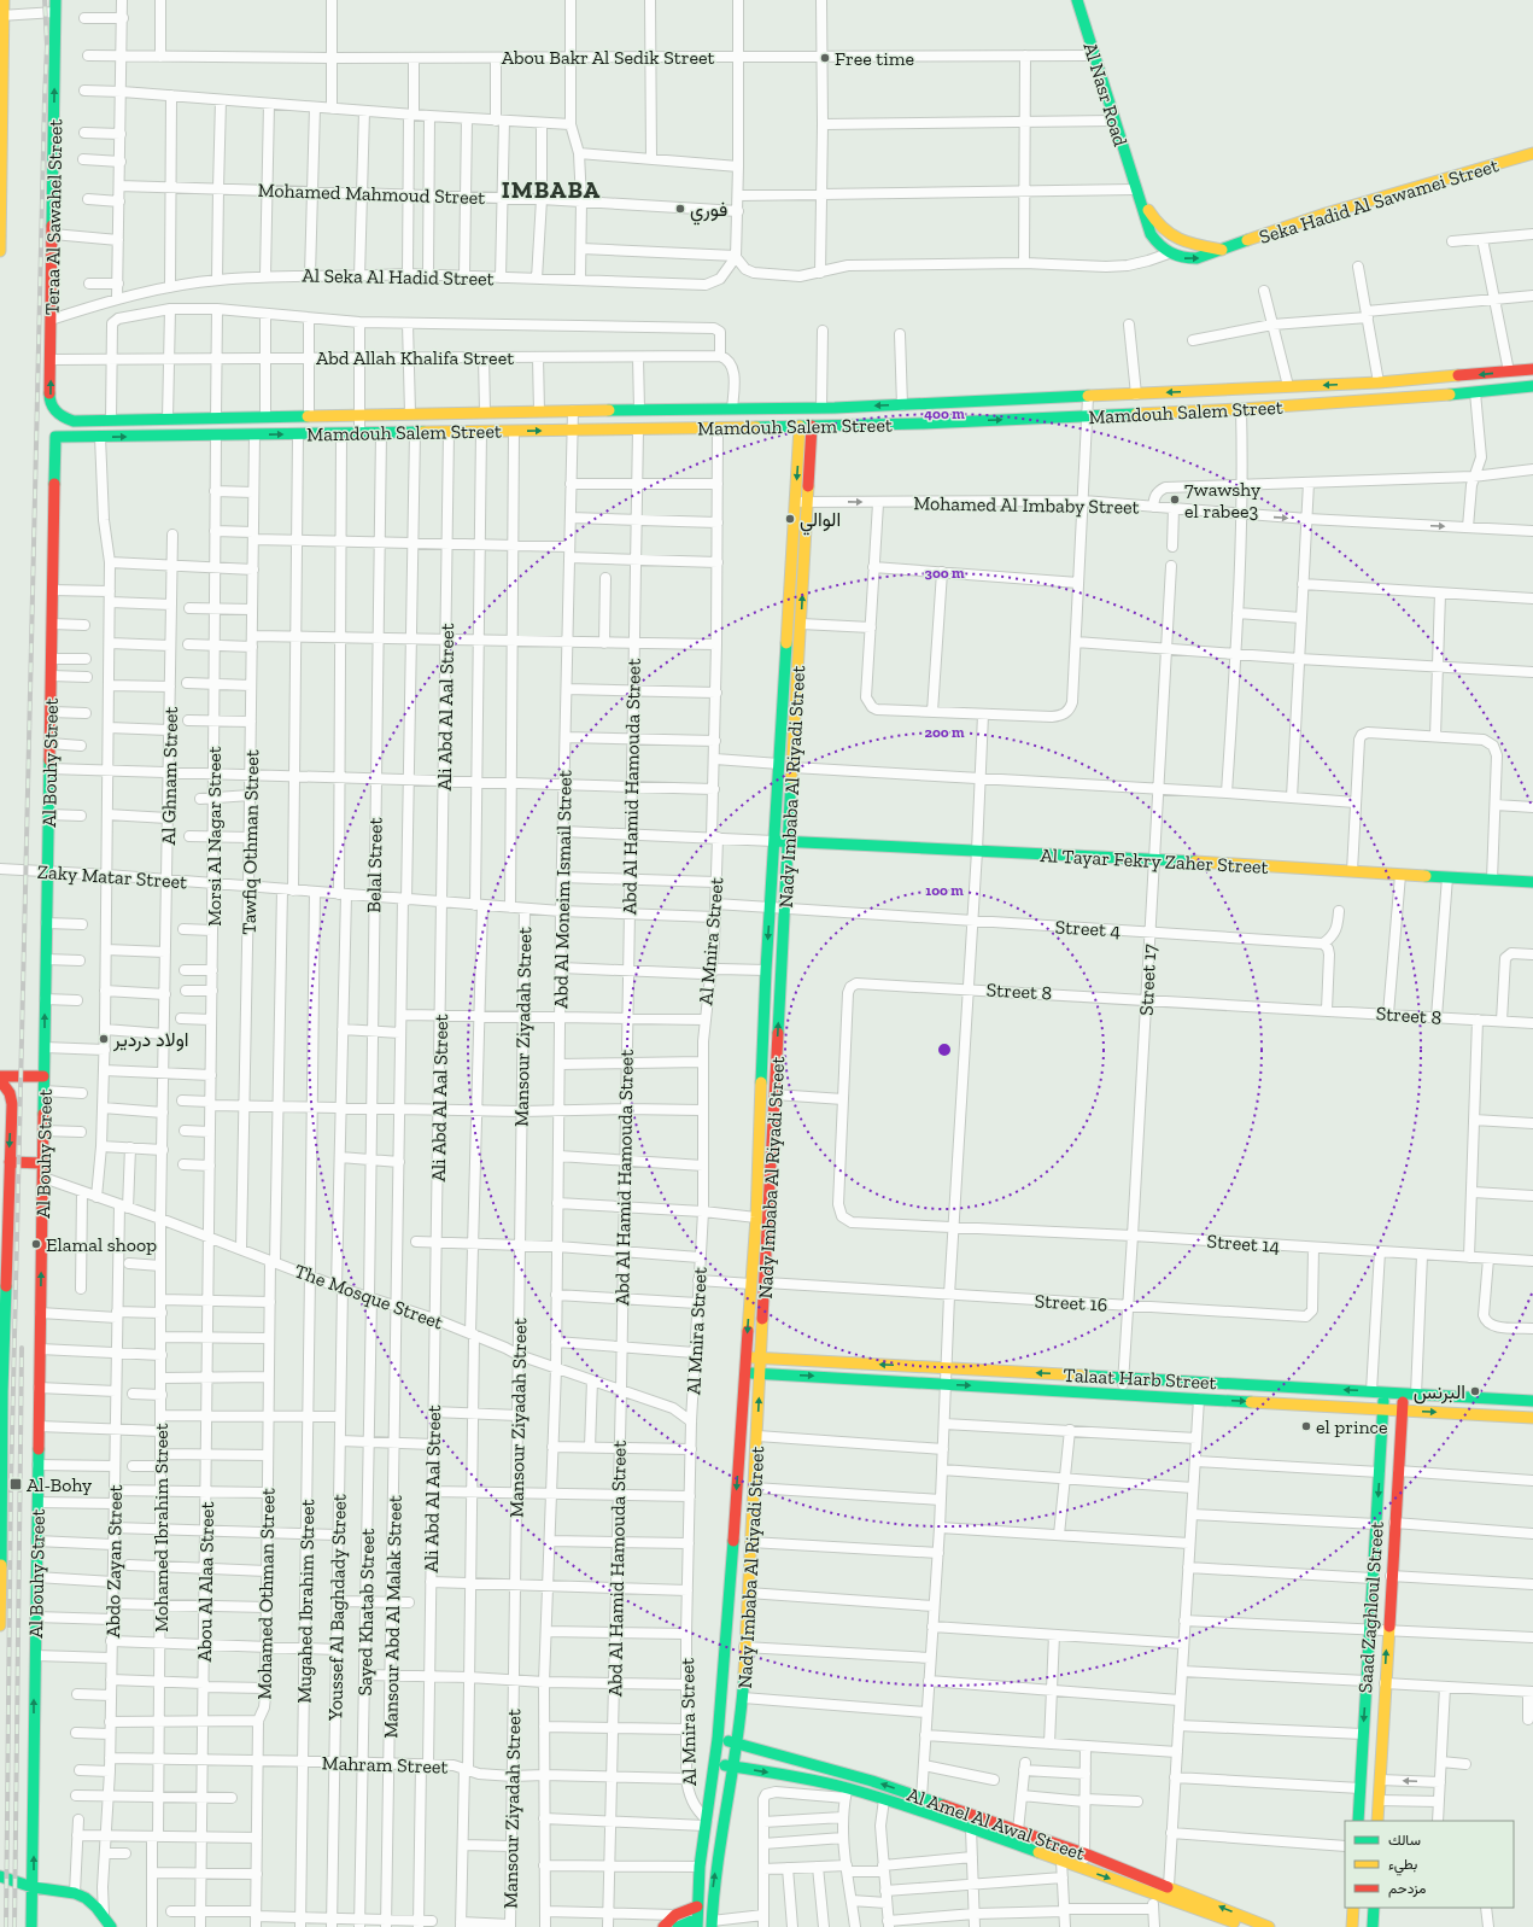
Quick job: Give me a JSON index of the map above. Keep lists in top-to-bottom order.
{
  "streets": {
    "main road": [
      "Al Nasr Road",
      "Seka Hadid Al Sawamei Street",
      "Teraa Al Sawahel Street",
      "Mamdouh Salem Street",
      "Al Bouhy Street",
      "Nady Imbaba Al Riyadi Street",
      "Al Tayar Fekry Zaher Street",
      "Talaat Harb Street",
      "Saad Zaghloul Street",
      "Al Amel Al Awal Street"
    ],
    "street": [
      "Abou Bakr Al Sedik Street",
      "Mohamed Mahmoud Street",
      "Al Seka Al Hadid Street",
      "Abd Allah Khalifa Street",
      "Mohamed Al Imbaby Street",
      "Ali Abd Al Aal Street",
      "Al Ghnam Street",
      "Abd Al Hamid Hamouda Street",
      "Morsi Al Nagar Street",
      "Tawfiq Othman Street",
      "Belal Street",
      "Zaky Matar Street",
      "Abd Al Moneim Ismail Street",
      "Street 4",
      "Al Mnira Street",
      "Street 17",
      "Street 8",
      "Mansour Ziyadah Street",
      "Street 14",
      "The Mosque Street",
      "Street 16",
      "Mohamed Ibrahim Street",
      "Abdo Zayan Street",
      "Abou Al Alaa Street",
      "Mohamed Othman Street",
      "Mugahed Ibrahim Street",
      "Youssef Al Baghdady Street",
      "Sayed Khatab Street",
      "Mansour Abd Al Malak Street",
      "Mahram Street"
    ]
  },
  "crossings": [
    ["Abou Bakr Al Sedik Street", "Al Nasr Road"],
    ["Teraa Al Sawahel Street", "Al Seka Al Hadid Street"],
    ["Teraa Al Sawahel Street", "Abd Allah Khalifa Street"],
    ["Teraa Al Sawahel Street", "Mamdouh Salem Street"],
    ["Mamdouh Salem Street", "Ali Abd Al Aal Street"],
    ["Mamdouh Salem Street", "Al Bouhy Street"],
    ["Mamdouh Salem Street", "Abd Al Hamid Hamouda Street"],
    ["Mamdouh Salem Street", "Nady Imbaba Al Riyadi Street"],
    ["Mamdouh Salem Street", "Morsi Al Nagar Street"],
    ["Mamdouh Salem Street", "Tawfiq Othman Street"],
    ["Mamdouh Salem Street", "Belal Street"],
    ["Mamdouh Salem Street", "Abd Al Moneim Ismail Street"],
    ["Mamdouh Salem Street", "Al Mnira Street"],
    ["Mamdouh Salem Street", "Youssef Al Baghdady Street"],
    ["Mamdouh Salem Street", "Mansour Abd Al Malak Street"],
    ["Mohamed Al Imbaby Street", "Nady Imbaba Al Riyadi Street"],
    ["Ali Abd Al Aal Street", "Zaky Matar Street"],
    ["Ali Abd Al Aal Street", "The Mosque Street"],
    ["Ali Abd Al Aal Street", "Mahram Street"],
    ["Al Bouhy Street", "Zaky Matar Street"],
    ["Al Bouhy Street", "The Mosque Street"],
    ["Al Ghnam Street", "Zaky Matar Street"],
    ["Al Ghnam Street", "The Mosque Street"],
    ["Al Ghnam Street", "Mohamed Ibrahim Street"],
    ["Abd Al Hamid Hamouda Street", "Zaky Matar Street"],
    ["Abd Al Hamid Hamouda Street", "The Mosque Street"],
    ["Abd Al Hamid Hamouda Street", "Mahram Street"],
    ["Nady Imbaba Al Riyadi Street", "Al Tayar Fekry Zaher Street"],
    ["Nady Imbaba Al Riyadi Street", "Street 4"],
    ["Nady Imbaba Al Riyadi Street", "Al Mnira Street"],
    ["Nady Imbaba Al Riyadi Street", "Street 16"],
    ["Nady Imbaba Al Riyadi Street", "Talaat Harb Street"],
    ["Nady Imbaba Al Riyadi Street", "Al Amel Al Awal Street"],
    ["Morsi Al Nagar Street", "Zaky Matar Street"],
    ["Morsi Al Nagar Street", "The Mosque Street"],
    ["Morsi Al Nagar Street", "Abou Al Alaa Street"],
    ["Tawfiq Othman Street", "Zaky Matar Street"],
    ["Tawfiq Othman Street", "The Mosque Street"],
    ["Al Tayar Fekry Zaher Street", "Street 17"],
    ["Belal Street", "Zaky Matar Street"],
    ["Belal Street", "The Mosque Street"],
    ["Belal Street", "Sayed Khatab Street"],
    ["Zaky Matar Street", "Abd Al Moneim Ismail Street"],
    ["Zaky Matar Street", "Al Mnira Street"],
    ["Zaky Matar Street", "Mansour Ziyadah Street"],
    ["Zaky Matar Street", "Mohamed Othman Street"],
    ["Zaky Matar Street", "Mugahed Ibrahim Street"],
    ["Zaky Matar Street", "Youssef Al Baghdady Street"],
    ["Zaky Matar Street", "Mansour Abd Al Malak Street"],
    ["Abd Al Moneim Ismail Street", "The Mosque Street"],
    ["Abd Al Moneim Ismail Street", "Mahram Street"],
    ["Street 4", "Al Mnira Street"],
    ["Street 4", "Street 17"],
    ["Al Mnira Street", "The Mosque Street"],
    ["Al Mnira Street", "Mahram Street"],
    ["Street 17", "Street 8"],
    ["Street 17", "Street 14"],
    ["Street 17", "Street 16"],
    ["Street 17", "Talaat Harb Street"],
    ["Street 8", "Street 14"],
    ["Mansour Ziyadah Street", "The Mosque Street"],
    ["Mansour Ziyadah Street", "Mahram Street"],
    ["Street 14", "Street 16"],
    ["The Mosque Street", "Mohamed Ibrahim Street"],
    ["The Mosque Street", "Abdo Zayan Street"],
    ["The Mosque Street", "Abou Al Alaa Street"],
    ["The Mosque Street", "Mohamed Othman Street"],
    ["The Mosque Street", "Mugahed Ibrahim Street"],
    ["The Mosque Street", "Youssef Al Baghdady Street"],
    ["The Mosque Street", "Sayed Khatab Street"],
    ["The Mosque Street", "Mansour Abd Al Malak Street"],
    ["Talaat Harb Street", "Saad Zaghloul Street"],
    ["Mohamed Ibrahim Street", "Mahram Street"],
    ["Abdo Zayan Street", "Mahram Street"],
    ["Abou Al Alaa Street", "Mahram Street"],
    ["Mohamed Othman Street", "Mahram Street"],
    ["Mugahed Ibrahim Street", "Mahram Street"],
    ["Youssef Al Baghdady Street", "Mahram Street"],
    ["Sayed Khatab Street", "Mahram Street"],
    ["Mansour Abd Al Malak Street", "Mahram Street"]
  ],
  "districts": ["IMBABA"],
  "places": {
    "other": [
      "Free time",
      "فوري",
      "7wawshy el rabee3",
      "الوالي",
      "اولاد دردير",
      "Elamal shoop",
      "البرنس",
      "el prince"
    ],
    "transit": ["Al-Bohy"]
  },
  "legend": ["سالك", "بطيء", "مزدحم"],
  "rings": [
    "400 m",
    "300 m",
    "200 m",
    "100 m"
  ]
}
